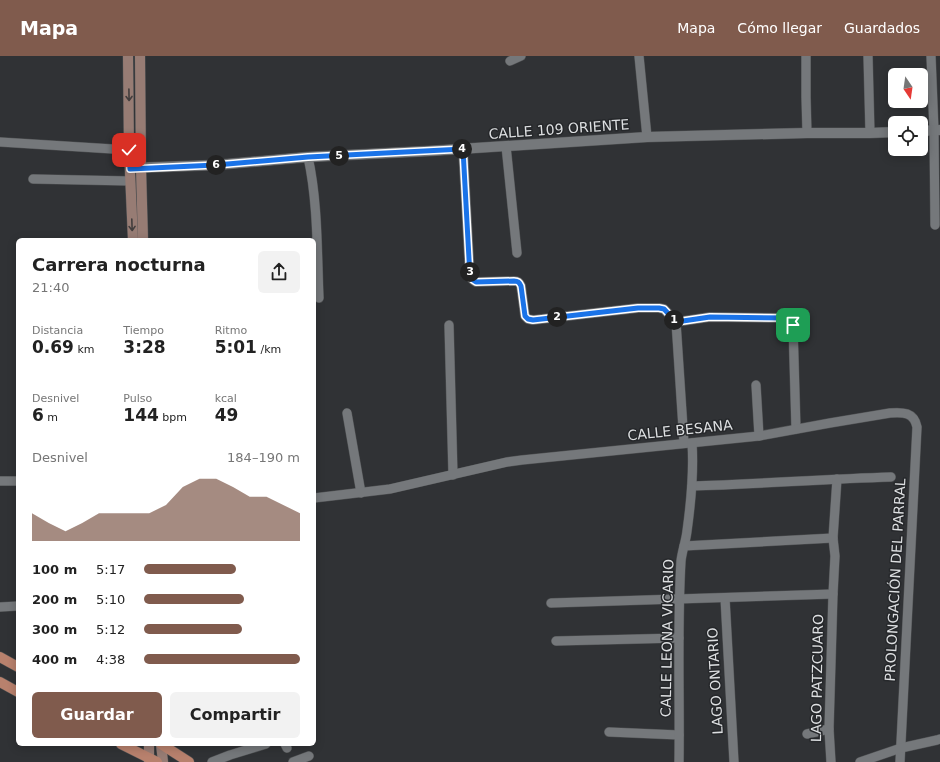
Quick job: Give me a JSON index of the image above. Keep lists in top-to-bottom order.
{
  "streets": {
    "street": [
      "CALLE 109 ORIENTE",
      "CALLE BESANA",
      "PROLONGACIÓN DEL PARRAL",
      "CALLE LEONA VICARIO",
      "LAGO PATZCUARO",
      "LAGO ONTARIO"
    ]
  },
  "crossings": [
    ["CALLE BESANA", "PROLONGACIÓN DEL PARRAL"],
    ["CALLE BESANA", "CALLE LEONA VICARIO"]
  ],
  "north": "bottom",
  "page": {
    "header": "Mapa",
    "nav": ["Mapa", "Cómo llegar", "Guardados"],
    "pins": [
      "4",
      "5",
      "6",
      "3",
      "2",
      "1"
    ],
    "heading": ["Carrera nocturna", "21:40"],
    "stats": [
      ["Distancia", "0.69 km"],
      ["Tiempo", "3:28"],
      ["Ritmo", "5:01 /km"],
      ["Desnivel", "6 m"],
      ["Pulso", "144 bpm"],
      ["kcal", "49"]
    ],
    "chart": ["Desnivel", "184–190 m"],
    "list": [
      {
        "name": "100 m",
        "note": "5:17"
      },
      {
        "name": "200 m",
        "note": "5:10"
      },
      {
        "name": "300 m",
        "note": "5:12"
      },
      {
        "name": "400 m",
        "note": "4:38"
      }
    ],
    "buttons": ["Guardar", "Compartir"]
  }
}
